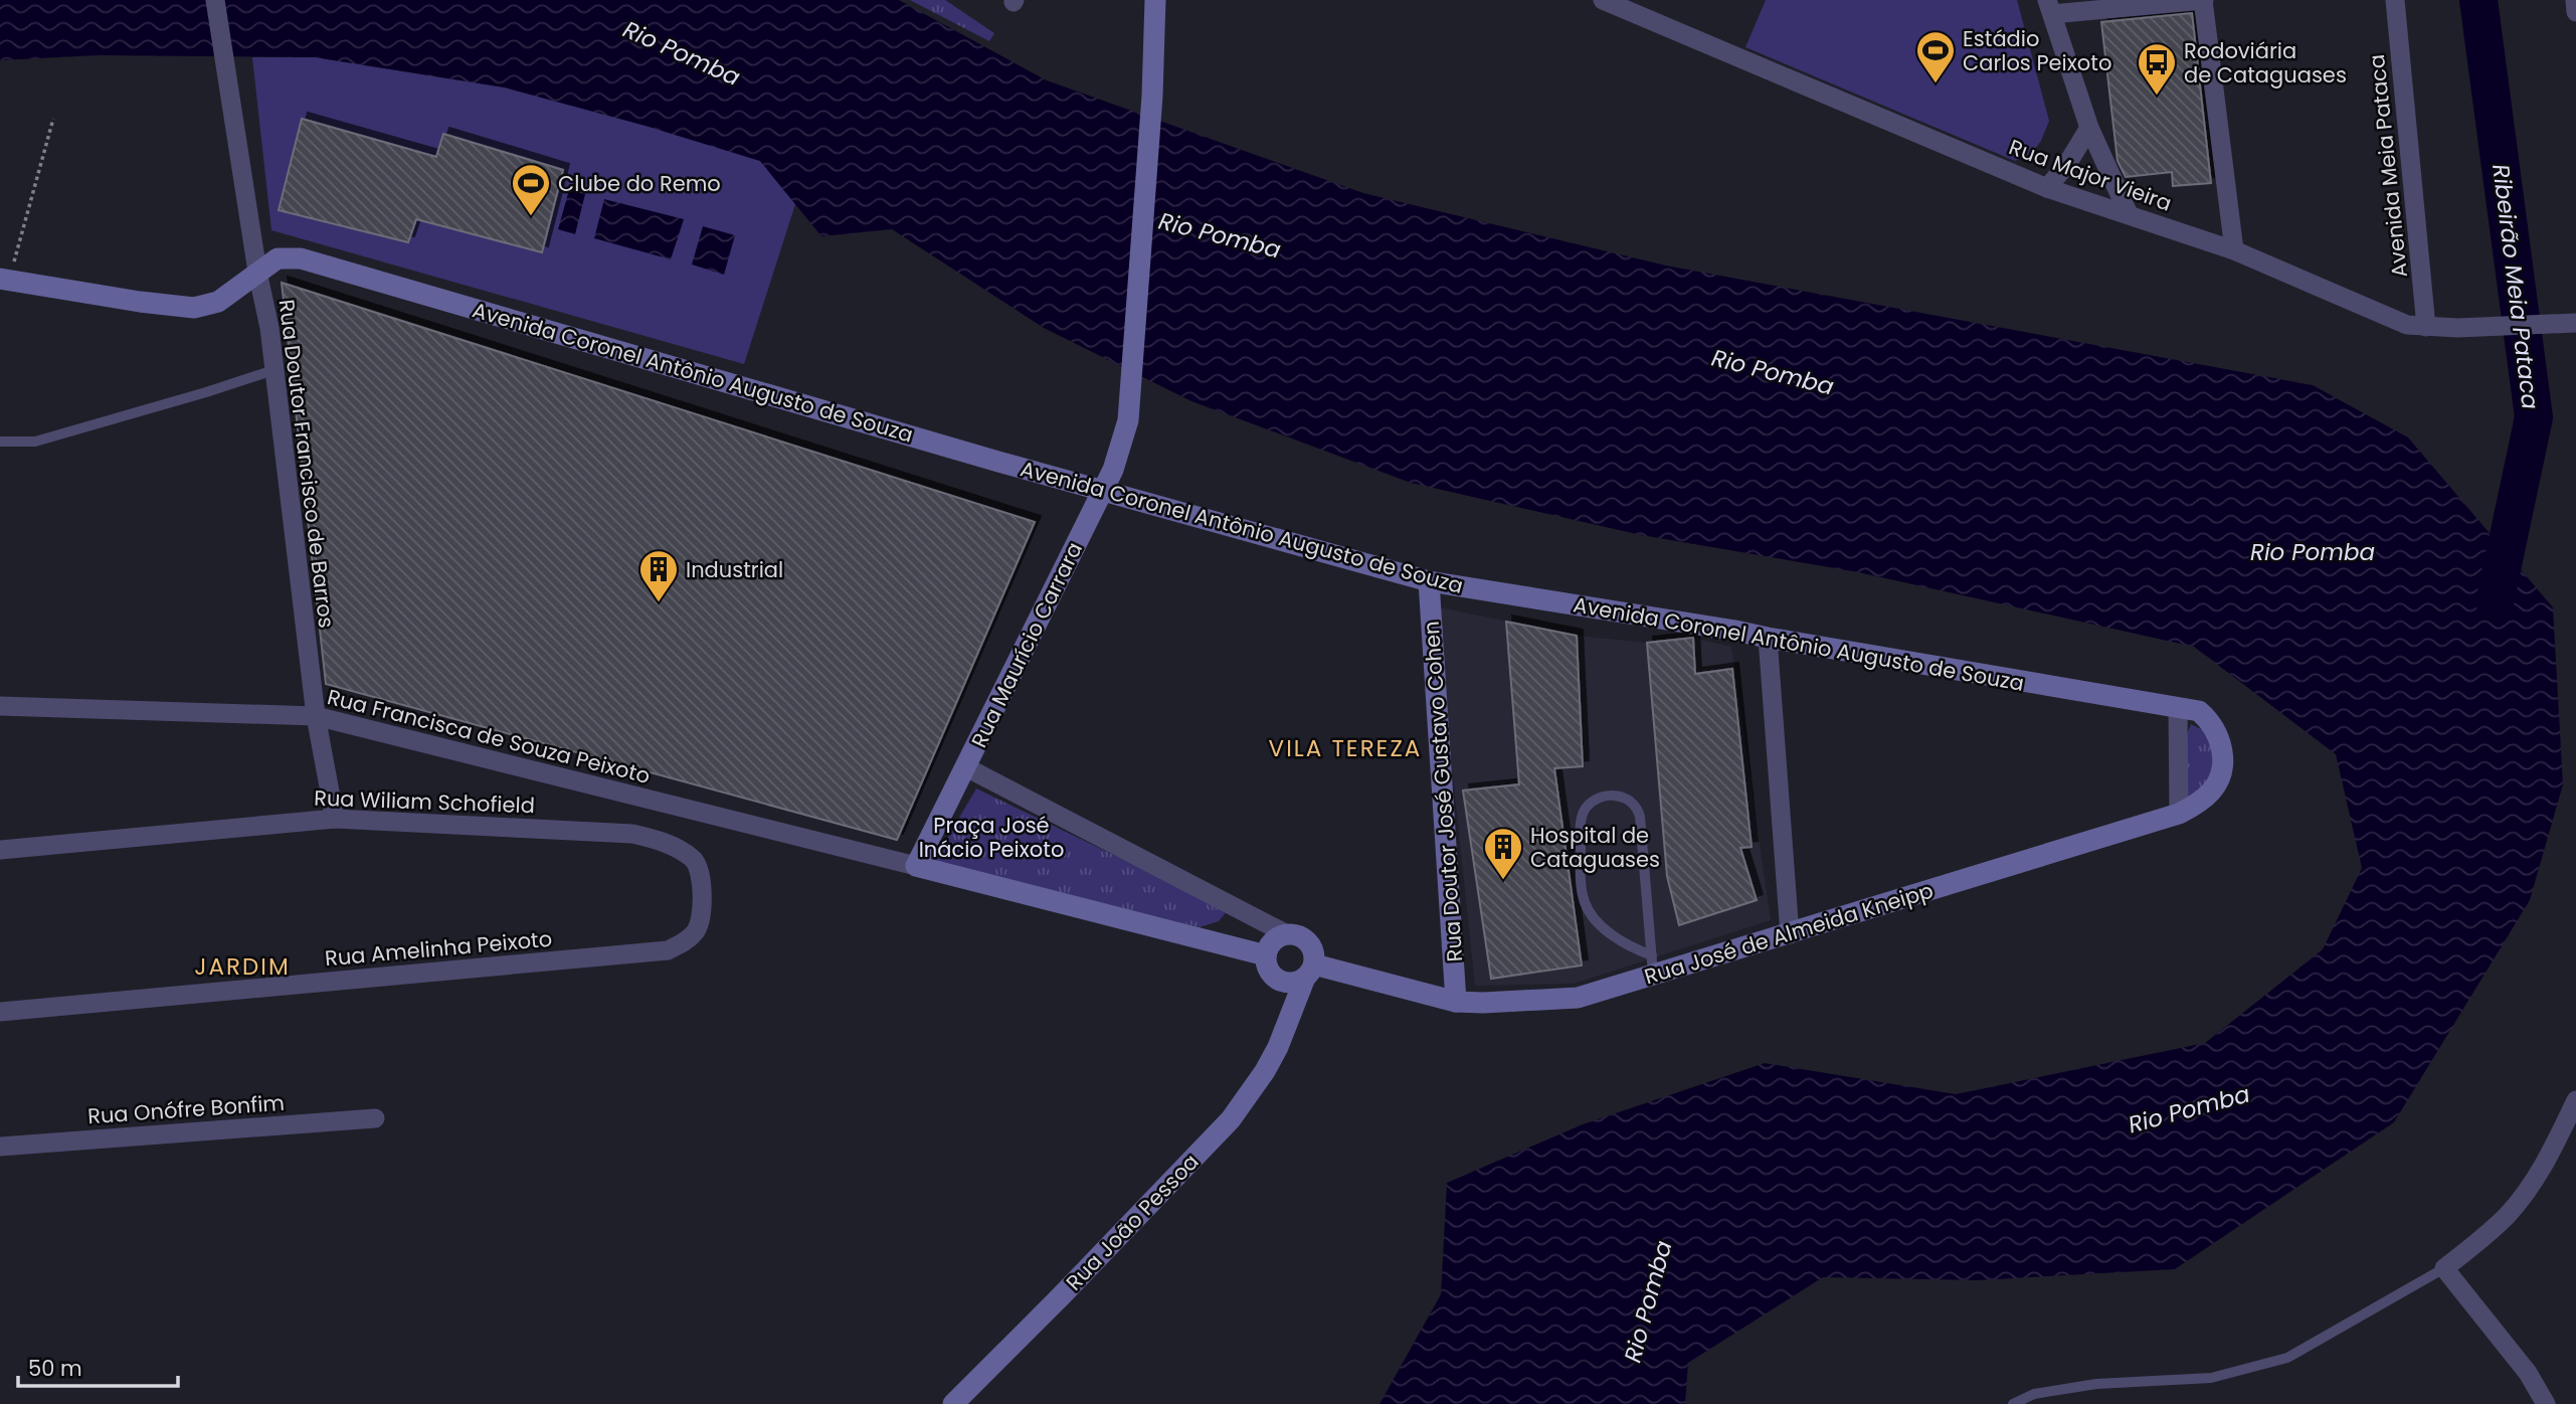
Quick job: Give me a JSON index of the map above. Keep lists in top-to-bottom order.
{
  "streets": {
    "street": [
      "Avenida Meia Pataca",
      "Rua Major Vieira",
      "Avenida Coronel Antônio Augusto de Souza",
      "Rua Doutor Francisco de Barros",
      "Rua Maurício Carrara",
      "Rua Francisca de Souza Peixoto",
      "Rua Doutor José Gustavo Cohen",
      "Rua Wiliam Schofield",
      "Rua José de Almeida Kneipp",
      "Rua Amelinha Peixoto",
      "Rua Onófre Bonfim",
      "Rua João Pessoa"
    ]
  },
  "crossings": [
    ["Avenida Meia Pataca", "Rua Major Vieira"],
    ["Avenida Coronel Antônio Augusto de Souza", "Rua Doutor Francisco de Barros"],
    ["Avenida Coronel Antônio Augusto de Souza", "Rua Maurício Carrara"],
    ["Avenida Coronel Antônio Augusto de Souza", "Rua Doutor José Gustavo Cohen"],
    ["Avenida Coronel Antônio Augusto de Souza", "Rua José de Almeida Kneipp"],
    ["Rua Doutor Francisco de Barros", "Rua Francisca de Souza Peixoto"],
    ["Rua Doutor Francisco de Barros", "Rua Wiliam Schofield"],
    ["Rua Maurício Carrara", "Rua Francisca de Souza Peixoto"],
    ["Rua Doutor José Gustavo Cohen", "Rua José de Almeida Kneipp"],
    ["Rua Wiliam Schofield", "Rua Amelinha Peixoto"],
    ["Rua José de Almeida Kneipp", "Rua João Pessoa"]
  ],
  "districts": ["VILA TEREZA", "JARDIM"],
  "water": ["Rio Pomba", "Ribeirão Meia Pataca"],
  "parks": ["Praça José Inácio Peixoto"],
  "places": {
    "sports": ["Estádio Carlos Peixoto", "Clube do Remo"],
    "bus stop": ["Rodoviária de Cataguases"],
    "building": ["Industrial", "Hospital de Cataguases"]
  },
  "scale_bar": "50 m"
}
